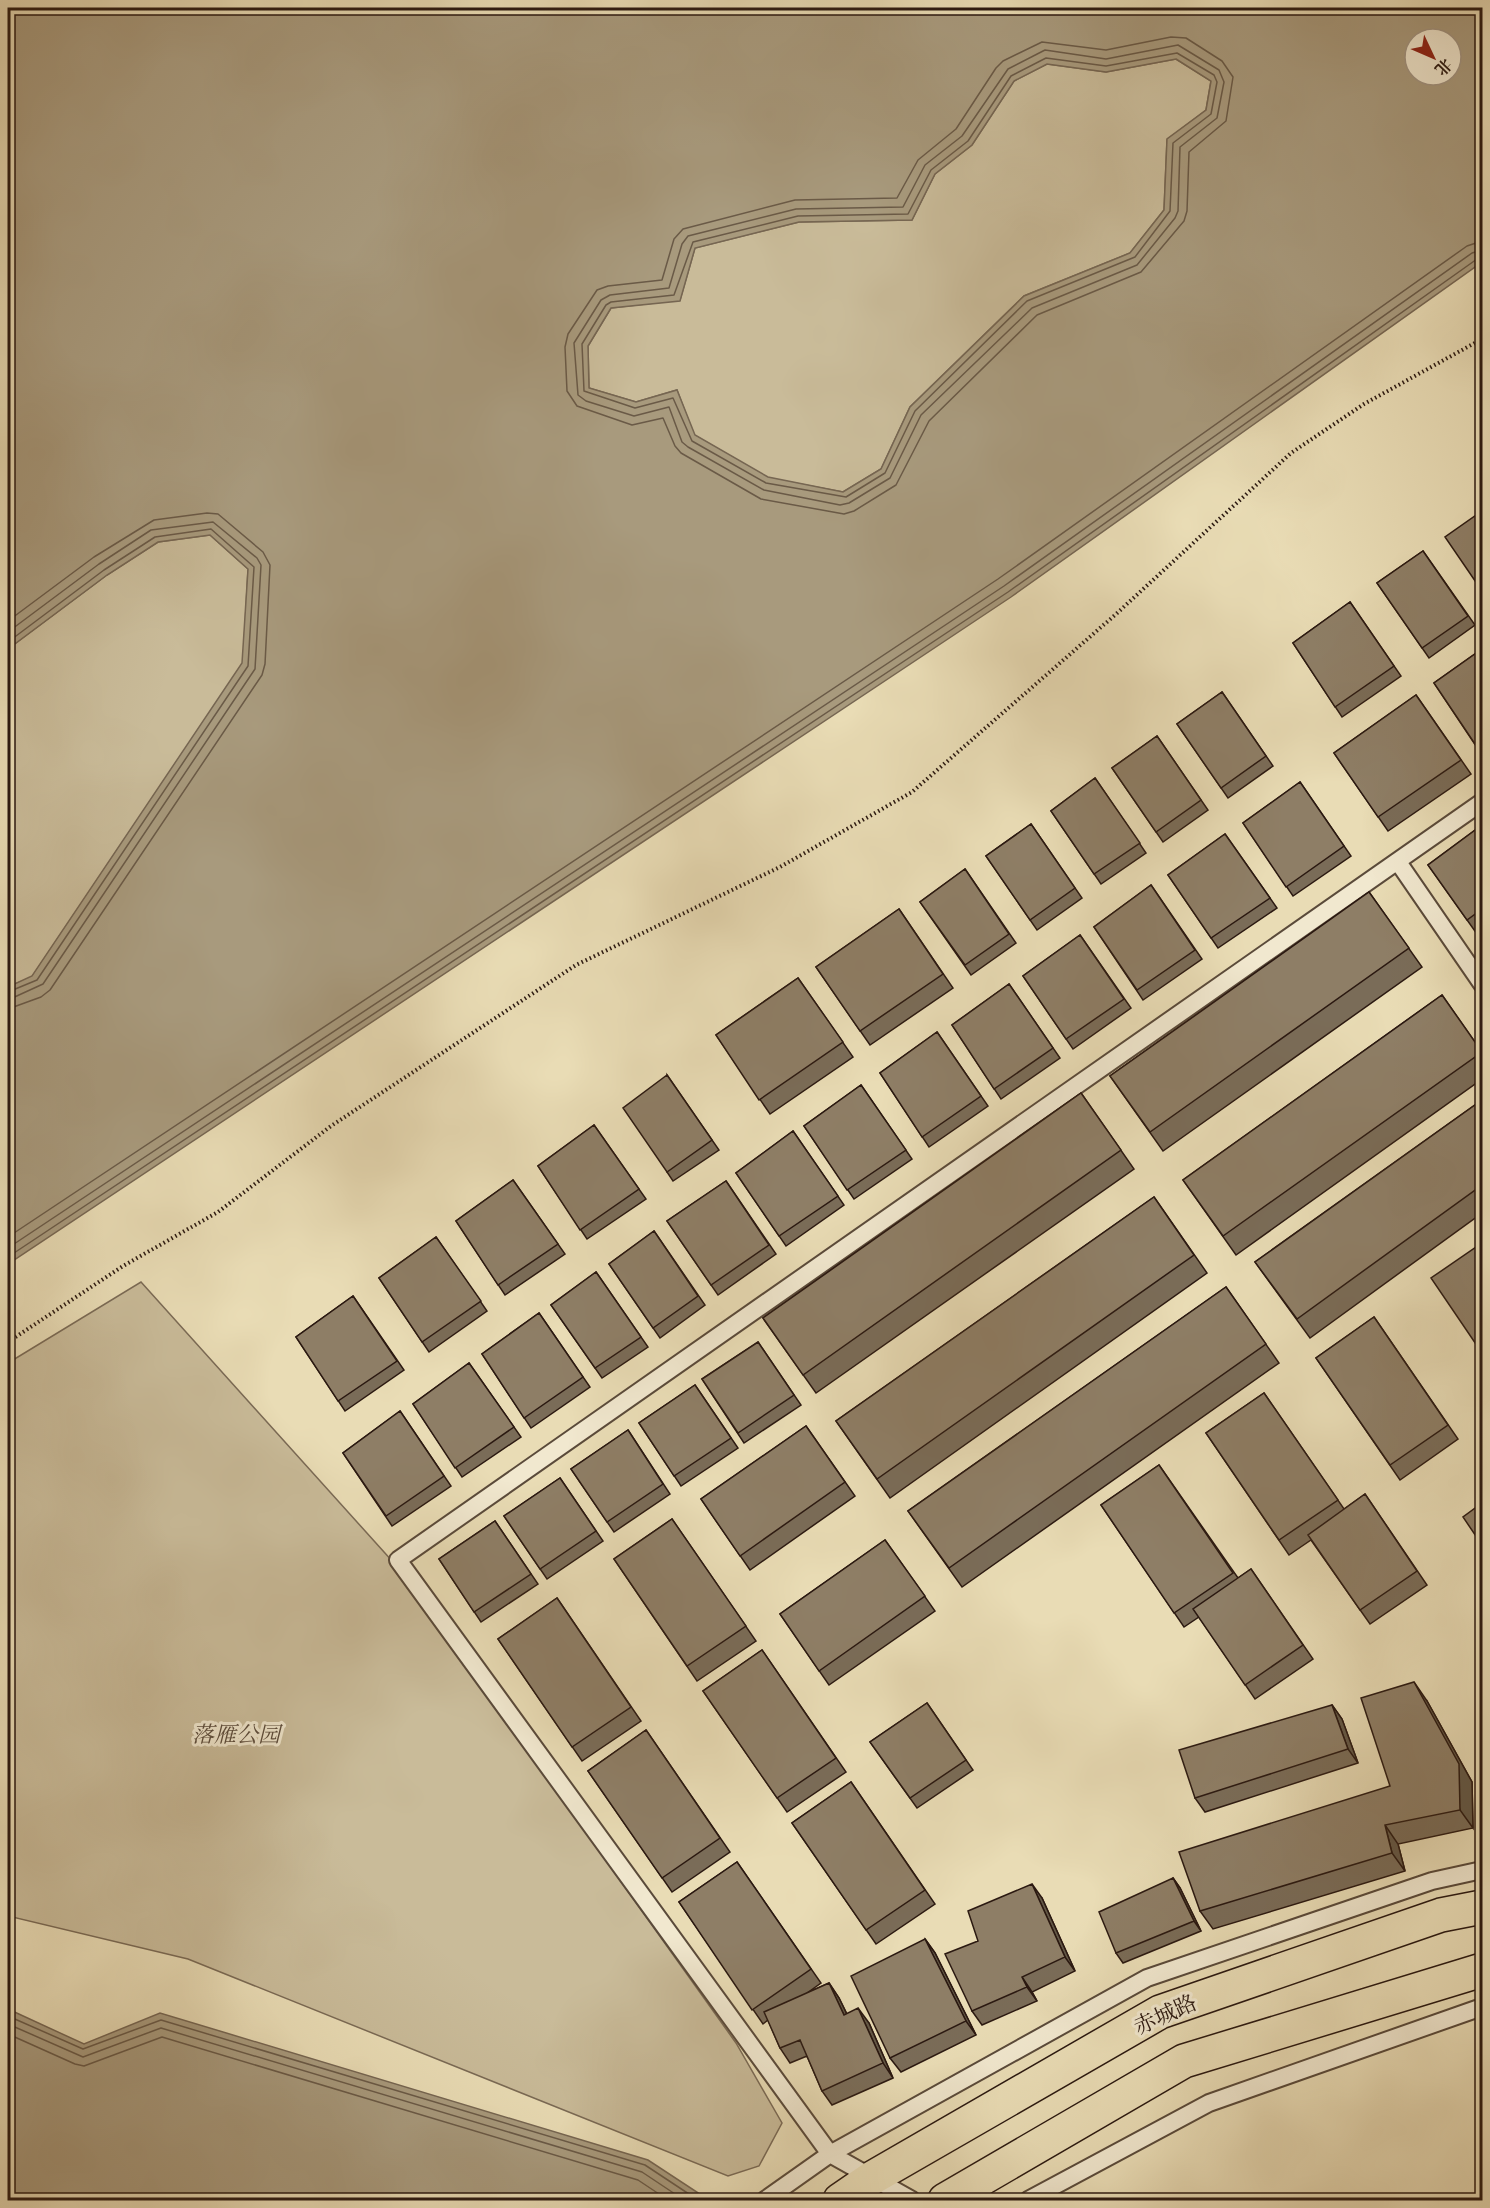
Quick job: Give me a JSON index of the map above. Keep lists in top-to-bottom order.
{
  "streets": {
    "main road": ["赤城路"]
  },
  "parks": ["落雁公园"],
  "north": "bottom right"
}
